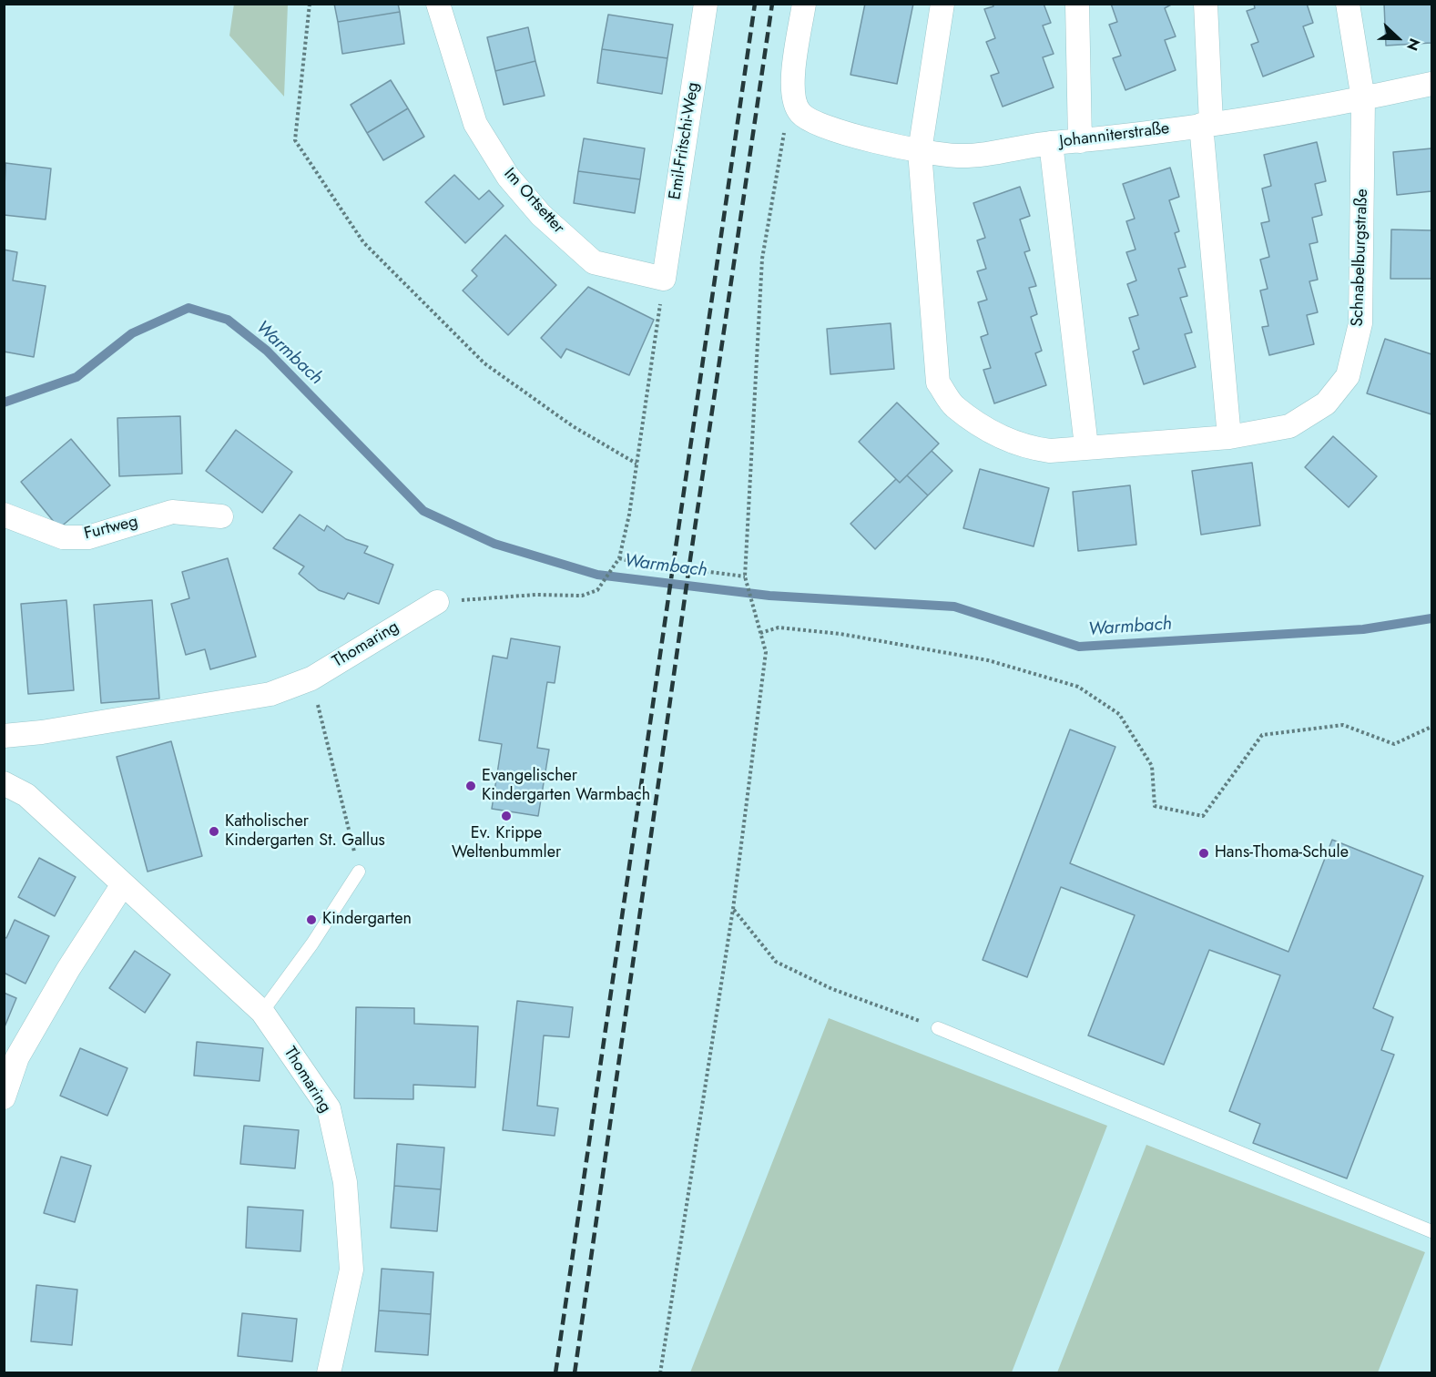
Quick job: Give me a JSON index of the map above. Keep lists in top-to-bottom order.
{
  "streets": {
    "street": [
      "Johanniterstraße",
      "Emil-Fritschi-Weg",
      "Im Ortsetter",
      "Schnabelburgstraße",
      "Furtweg",
      "Thomaring"
    ]
  },
  "crossings": [
    ["Johanniterstraße", "Schnabelburgstraße"],
    ["Emil-Fritschi-Weg", "Im Ortsetter"]
  ],
  "water": ["Warmbach"],
  "places": [
    "Evangelischer Kindergarten Warmbach",
    "Ev. Krippe Weltenbummler",
    "Katholischer Kindergarten St. Gallus",
    "Hans-Thoma-Schule",
    "Kindergarten"
  ],
  "north": "right"
}
